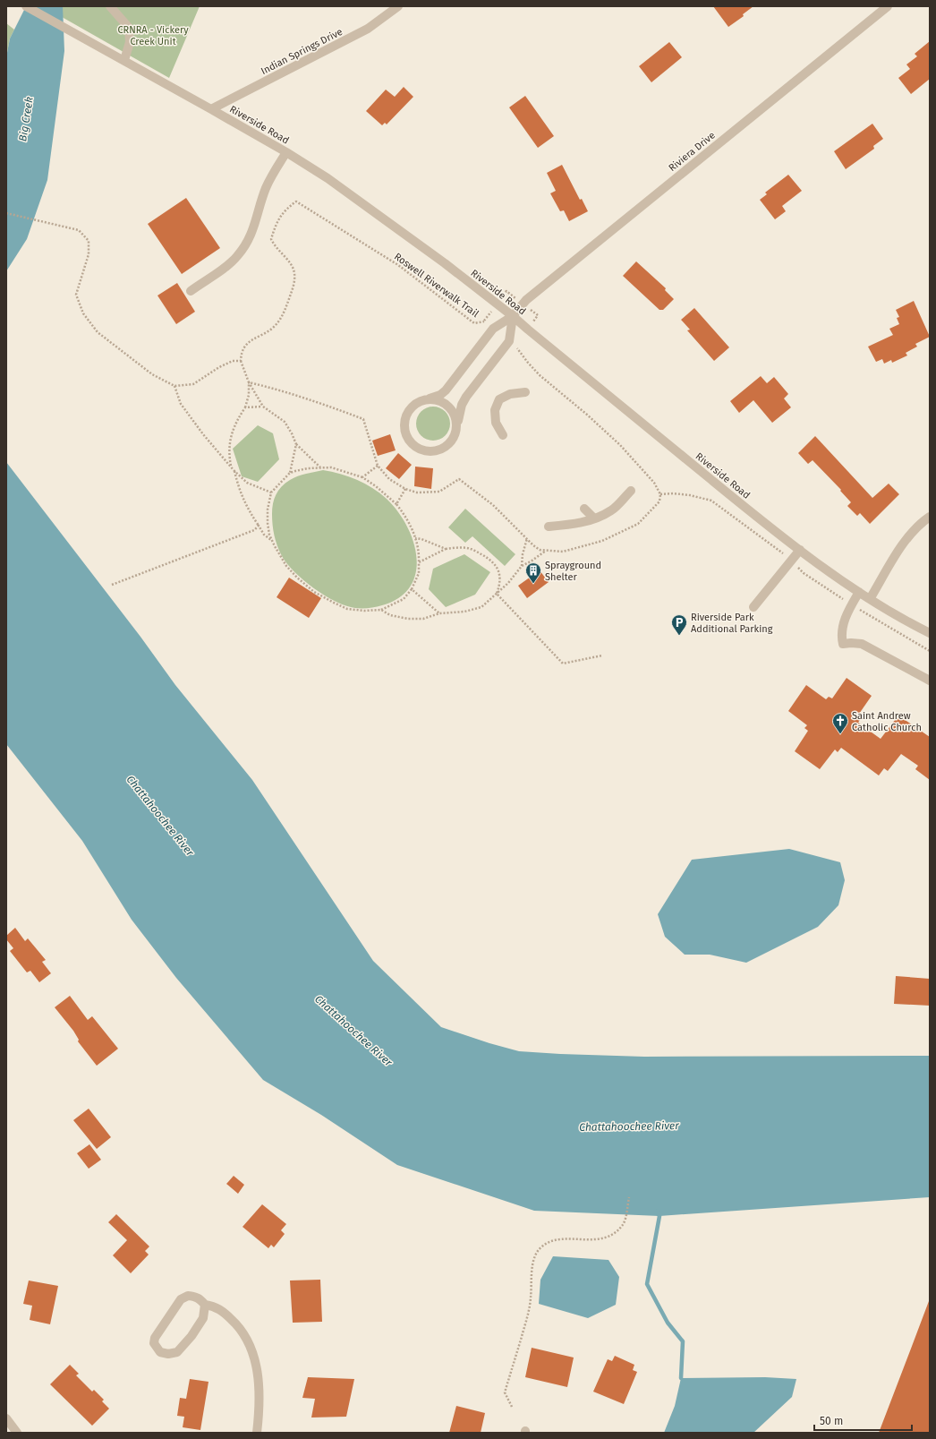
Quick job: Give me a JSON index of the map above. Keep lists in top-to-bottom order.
{
  "streets": {
    "street": ["Indian Springs Drive", "Riverside Road", "Riviera Drive"],
    "path": ["Roswell Riverwalk Trail"]
  },
  "crossings": [
    ["Indian Springs Drive", "Riverside Road"],
    ["Riverside Road", "Riviera Drive"],
    ["Riviera Drive", "Roswell Riverwalk Trail"]
  ],
  "water": ["Big Creek", "Chattahoochee River"],
  "parks": ["CRNRA - Vickery Creek Unit"],
  "places": {
    "building": ["Sprayground Shelter"],
    "parking": ["Riverside Park Additional Parking"],
    "church": ["Saint Andrew Catholic Church"]
  },
  "scale_bar": "50 m"
}
